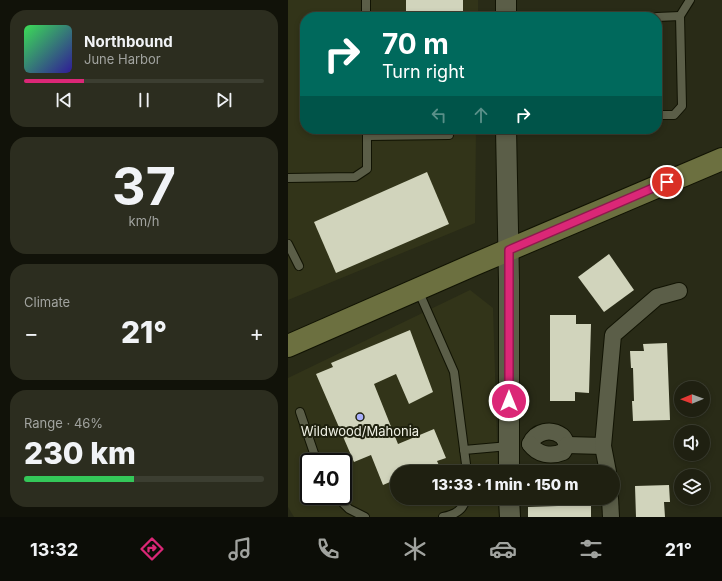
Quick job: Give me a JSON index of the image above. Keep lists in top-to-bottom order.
{
  "places": ["Wildwood/Mahonia"],
  "north": "left",
  "page": {
    "turn": ["70 m", "Turn right"],
    "song": ["Northbound", "June Harbor"],
    "tile": [
      ["37", "km/h"],
      "Climate",
      ["Range · 46%", "230 km"]
    ],
    "heat": ["−", "21°", "+"],
    "limit": "40",
    "trip": "13:33 · 1 min · 150 m",
    "tabs": ["13:32", "21°"]
  }
}
